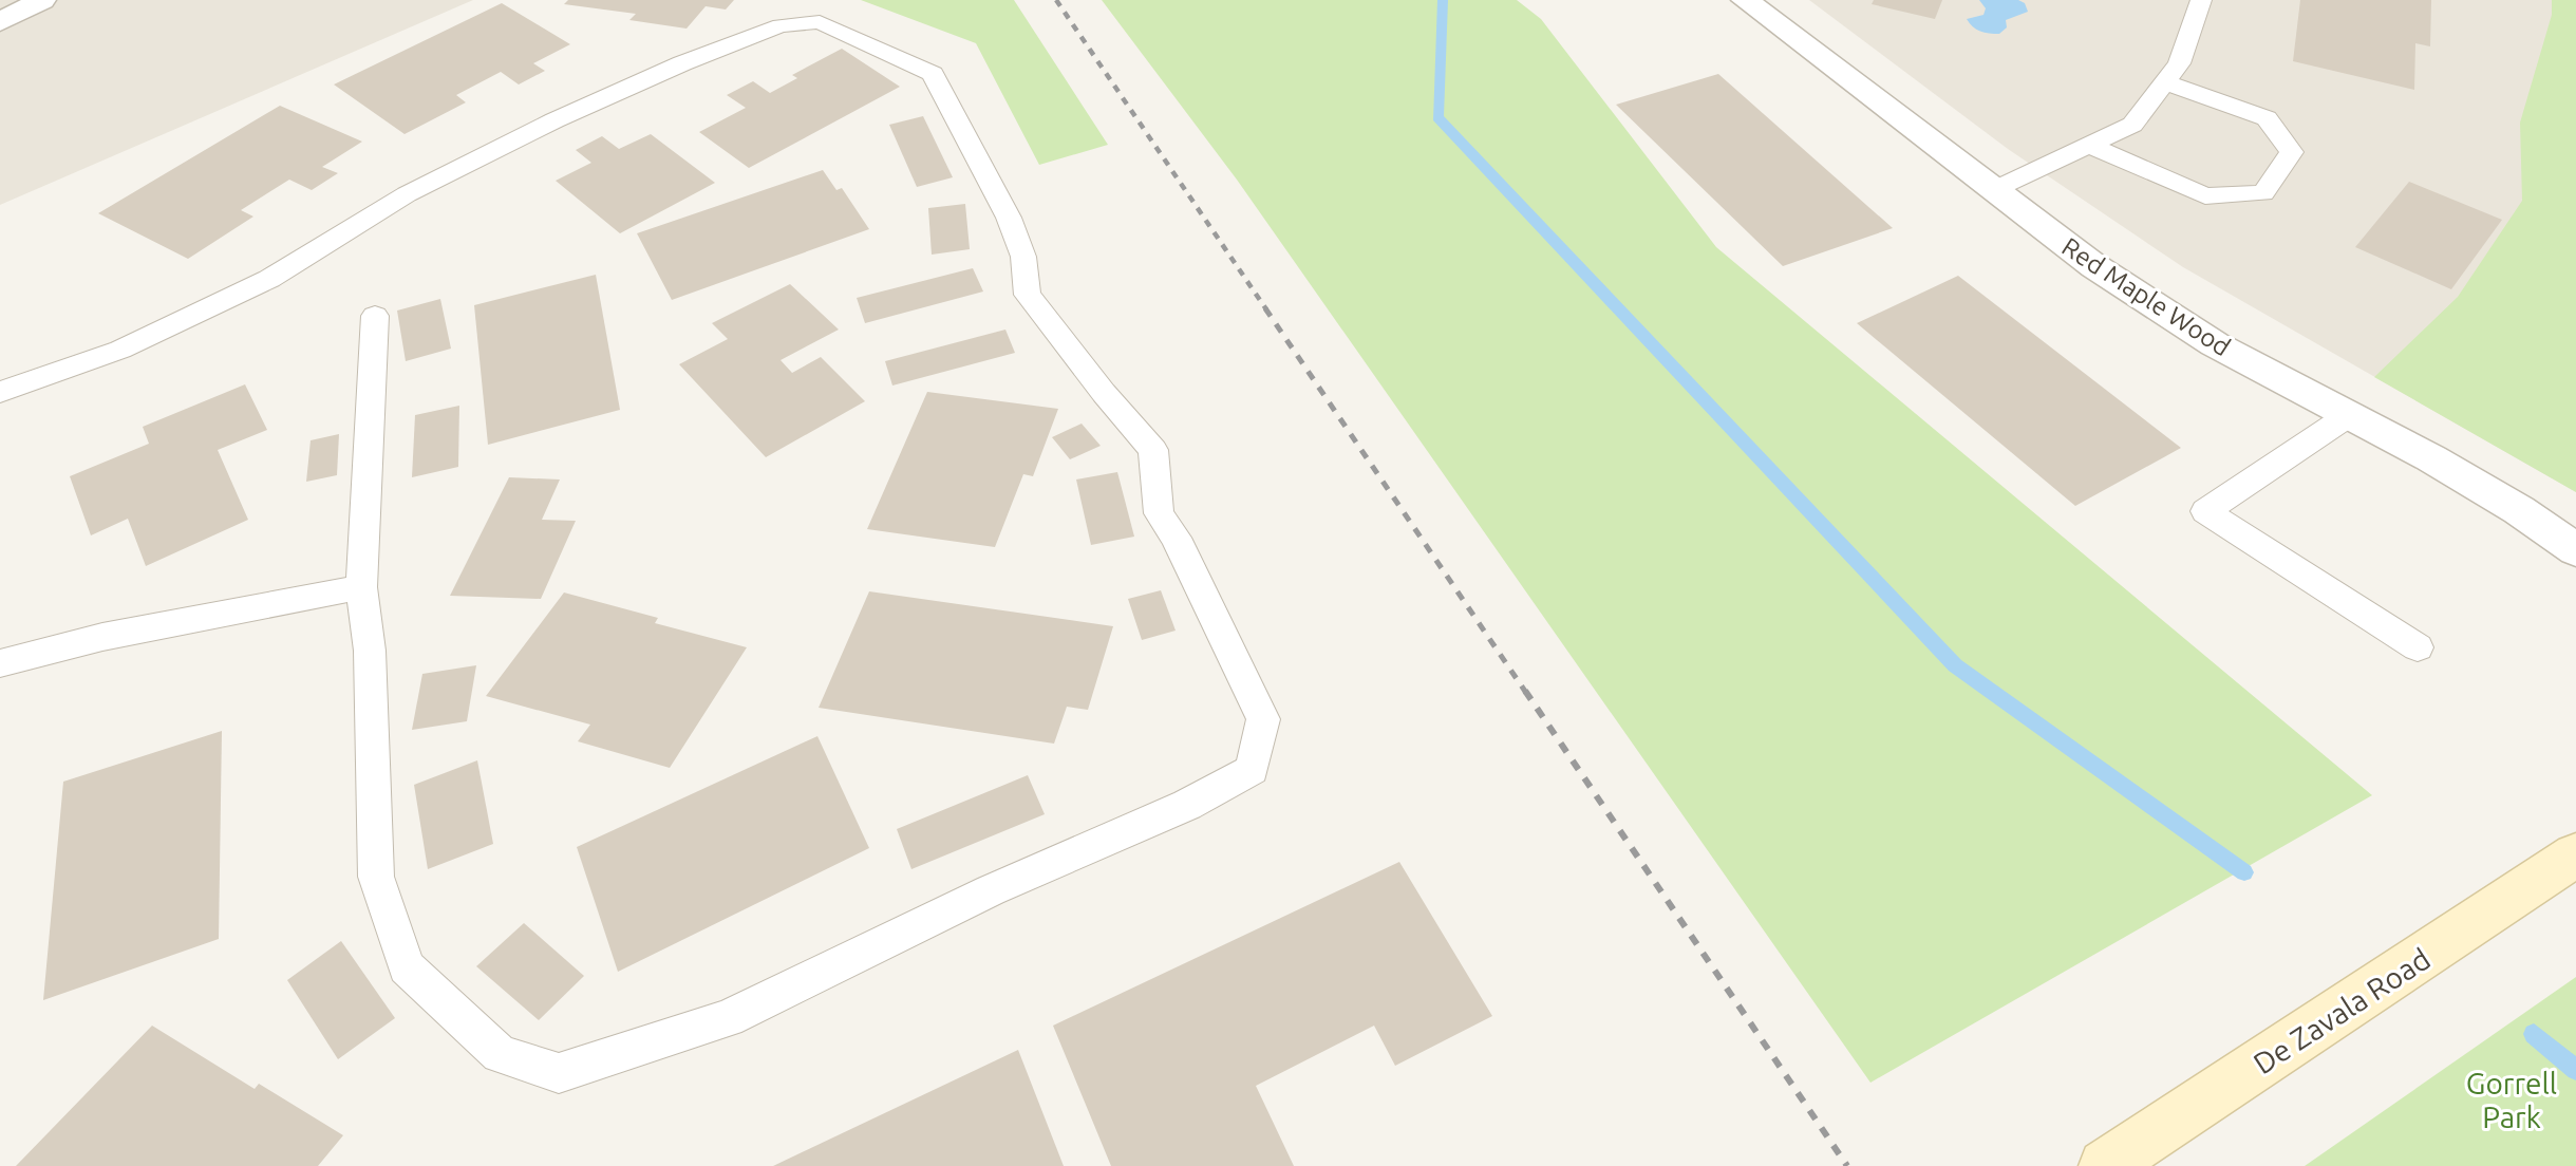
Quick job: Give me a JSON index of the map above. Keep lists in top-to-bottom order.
{
  "streets": {
    "main road": ["De Zavala Road"],
    "street": ["Red Maple Wood"]
  },
  "parks": ["Gorrell Park"]
}
